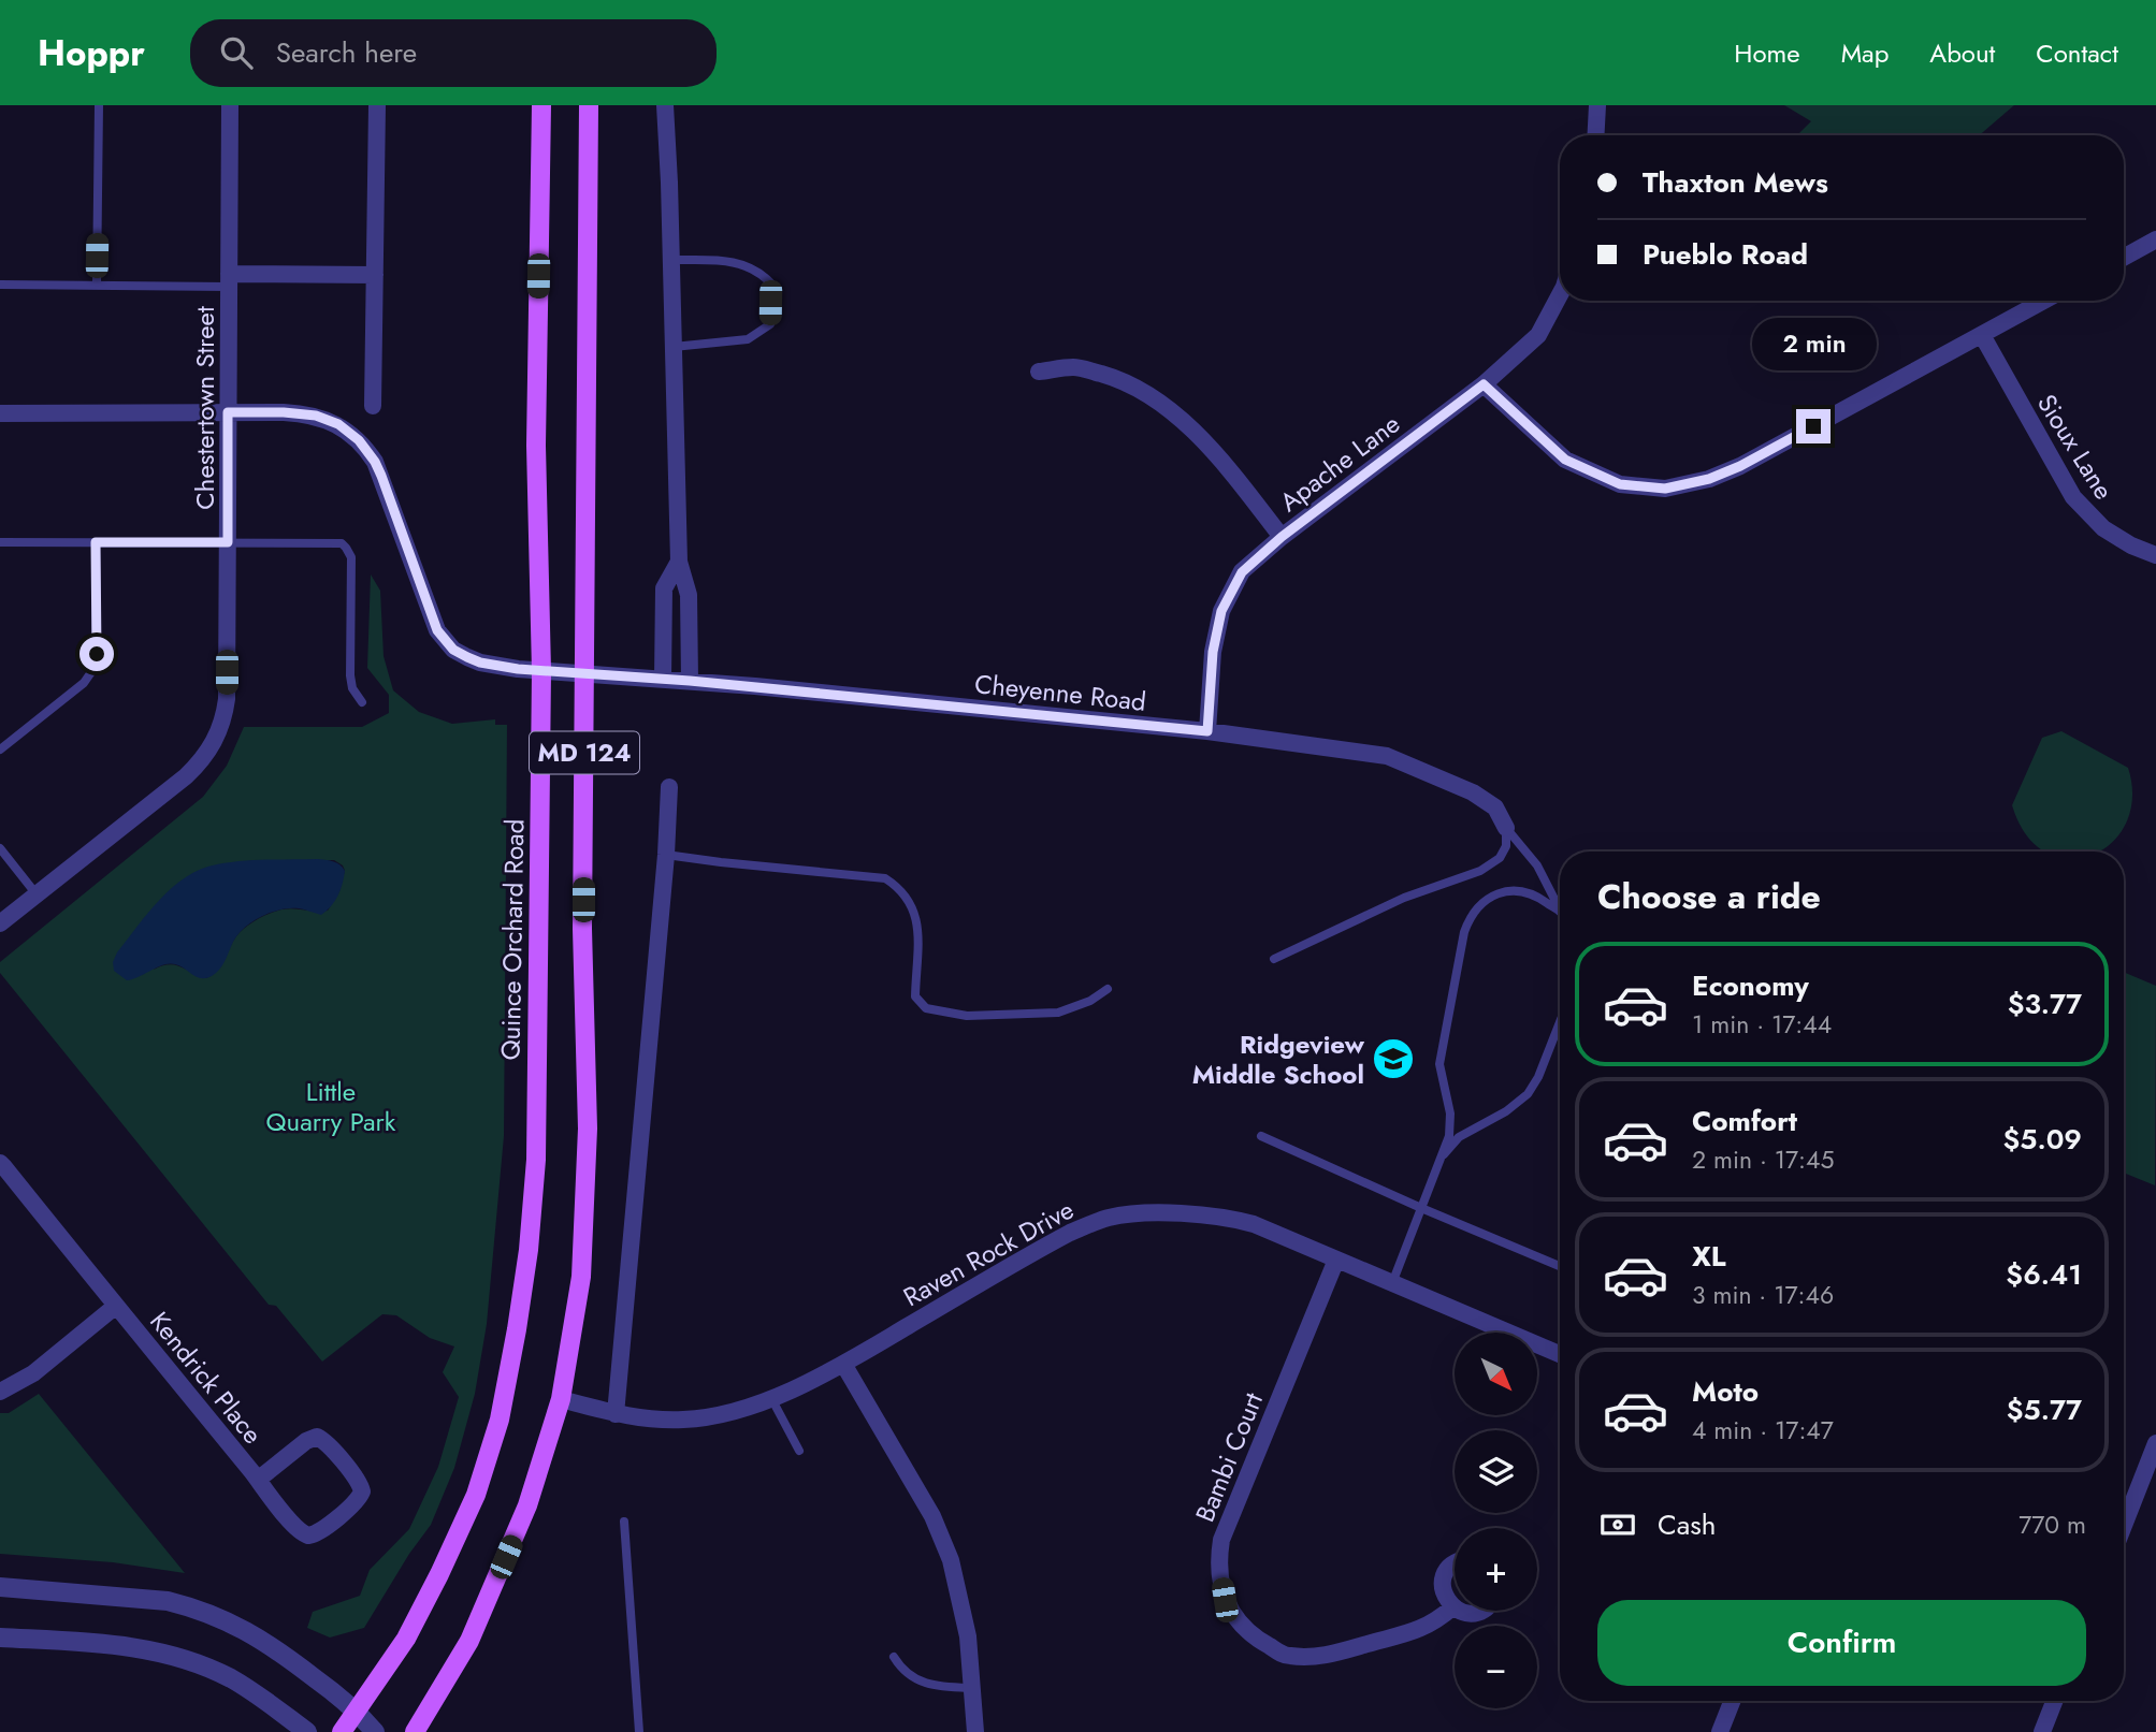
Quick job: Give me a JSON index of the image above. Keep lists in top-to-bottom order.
{
  "streets": {
    "main road": ["MD 124", "Quince Orchard Road"],
    "street": [
      "Chestertown Street",
      "Sioux Lane",
      "Apache Lane",
      "Cheyenne Road",
      "Raven Rock Drive",
      "Kendrick Place",
      "Bambi Court"
    ]
  },
  "crossings": [
    ["Chestertown Street", "Cheyenne Road"],
    ["Apache Lane", "Cheyenne Road"],
    ["Cheyenne Road", "MD 124"],
    ["Cheyenne Road", "Quince Orchard Road"],
    ["MD 124", "Raven Rock Drive"],
    ["Raven Rock Drive", "Bambi Court"]
  ],
  "parks": ["Little Quarry Park"],
  "places": {
    "school or university": ["Ridgeview Middle School"]
  },
  "north": "bottom right",
  "page": {
    "header": "Hoppr",
    "search": "Search here",
    "nav": [
      "Home",
      "Map",
      "About",
      "Contact"
    ],
    "banner": ["Thaxton Mews", "Pueblo Road"],
    "bubble": "2 min",
    "heading": "Choose a ride",
    "list": [
      {
        "name": "Economy",
        "note": "1 min · 17:44",
        "value": "$3.77"
      },
      {
        "name": "Comfort",
        "note": "2 min · 17:45",
        "value": "$5.09"
      },
      {
        "name": "XL",
        "note": "3 min · 17:46",
        "value": "$6.41"
      },
      {
        "name": "Moto",
        "note": "4 min · 17:47",
        "value": "$5.77"
      }
    ],
    "map_buttons": ["+", "−"],
    "pay": ["Cash", "770 m"],
    "buttons": "Confirm"
  }
}
